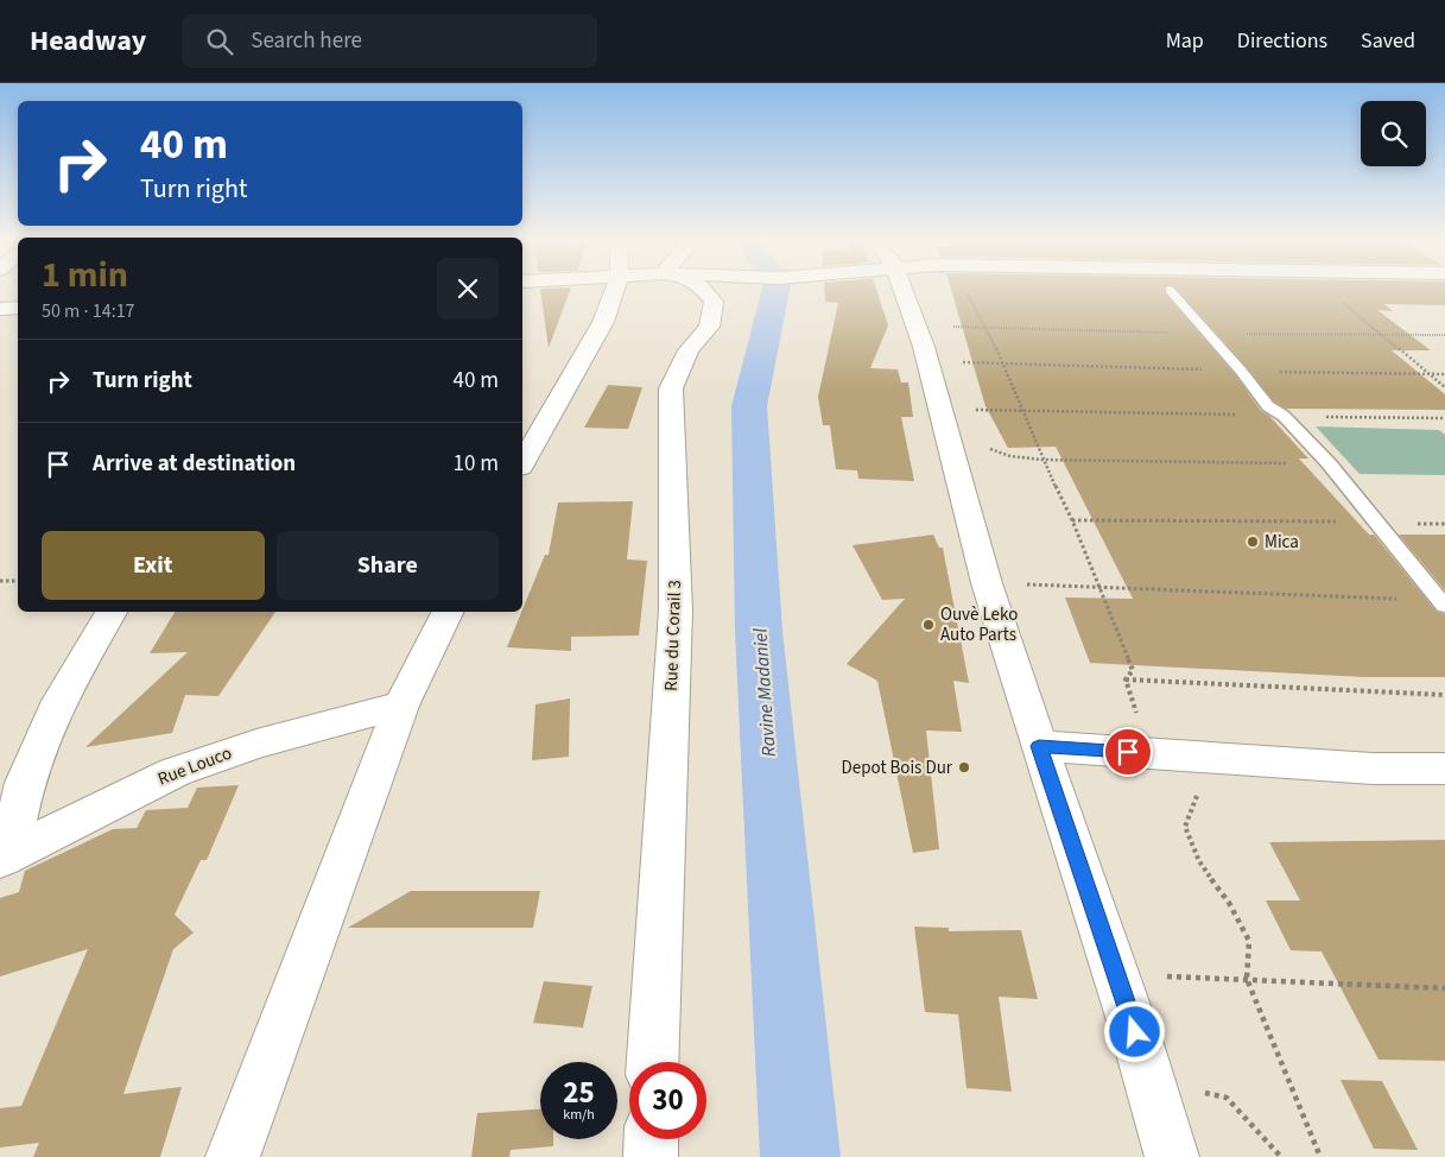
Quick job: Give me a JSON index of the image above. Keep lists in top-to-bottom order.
{
  "streets": {
    "street": ["Rue du Corail 3", "Rue Louco"]
  },
  "water": ["Ravine Madaniel"],
  "places": ["Mica", "Ouvè Leko Auto Parts", "Depot Bois Dur"],
  "page": {
    "header": "Headway",
    "search": "Search here",
    "nav": ["Map", "Directions", "Saved"],
    "turn": ["40 m", "Turn right"],
    "heading": ["1 min", "50 m · 14:17"],
    "list": [
      {
        "name": "Turn right",
        "value": "40 m"
      },
      {
        "name": "Arrive at destination",
        "value": "10 m"
      }
    ],
    "buttons": ["Exit", "Share"],
    "speed": "25 km/h",
    "limit": "30"
  }
}
